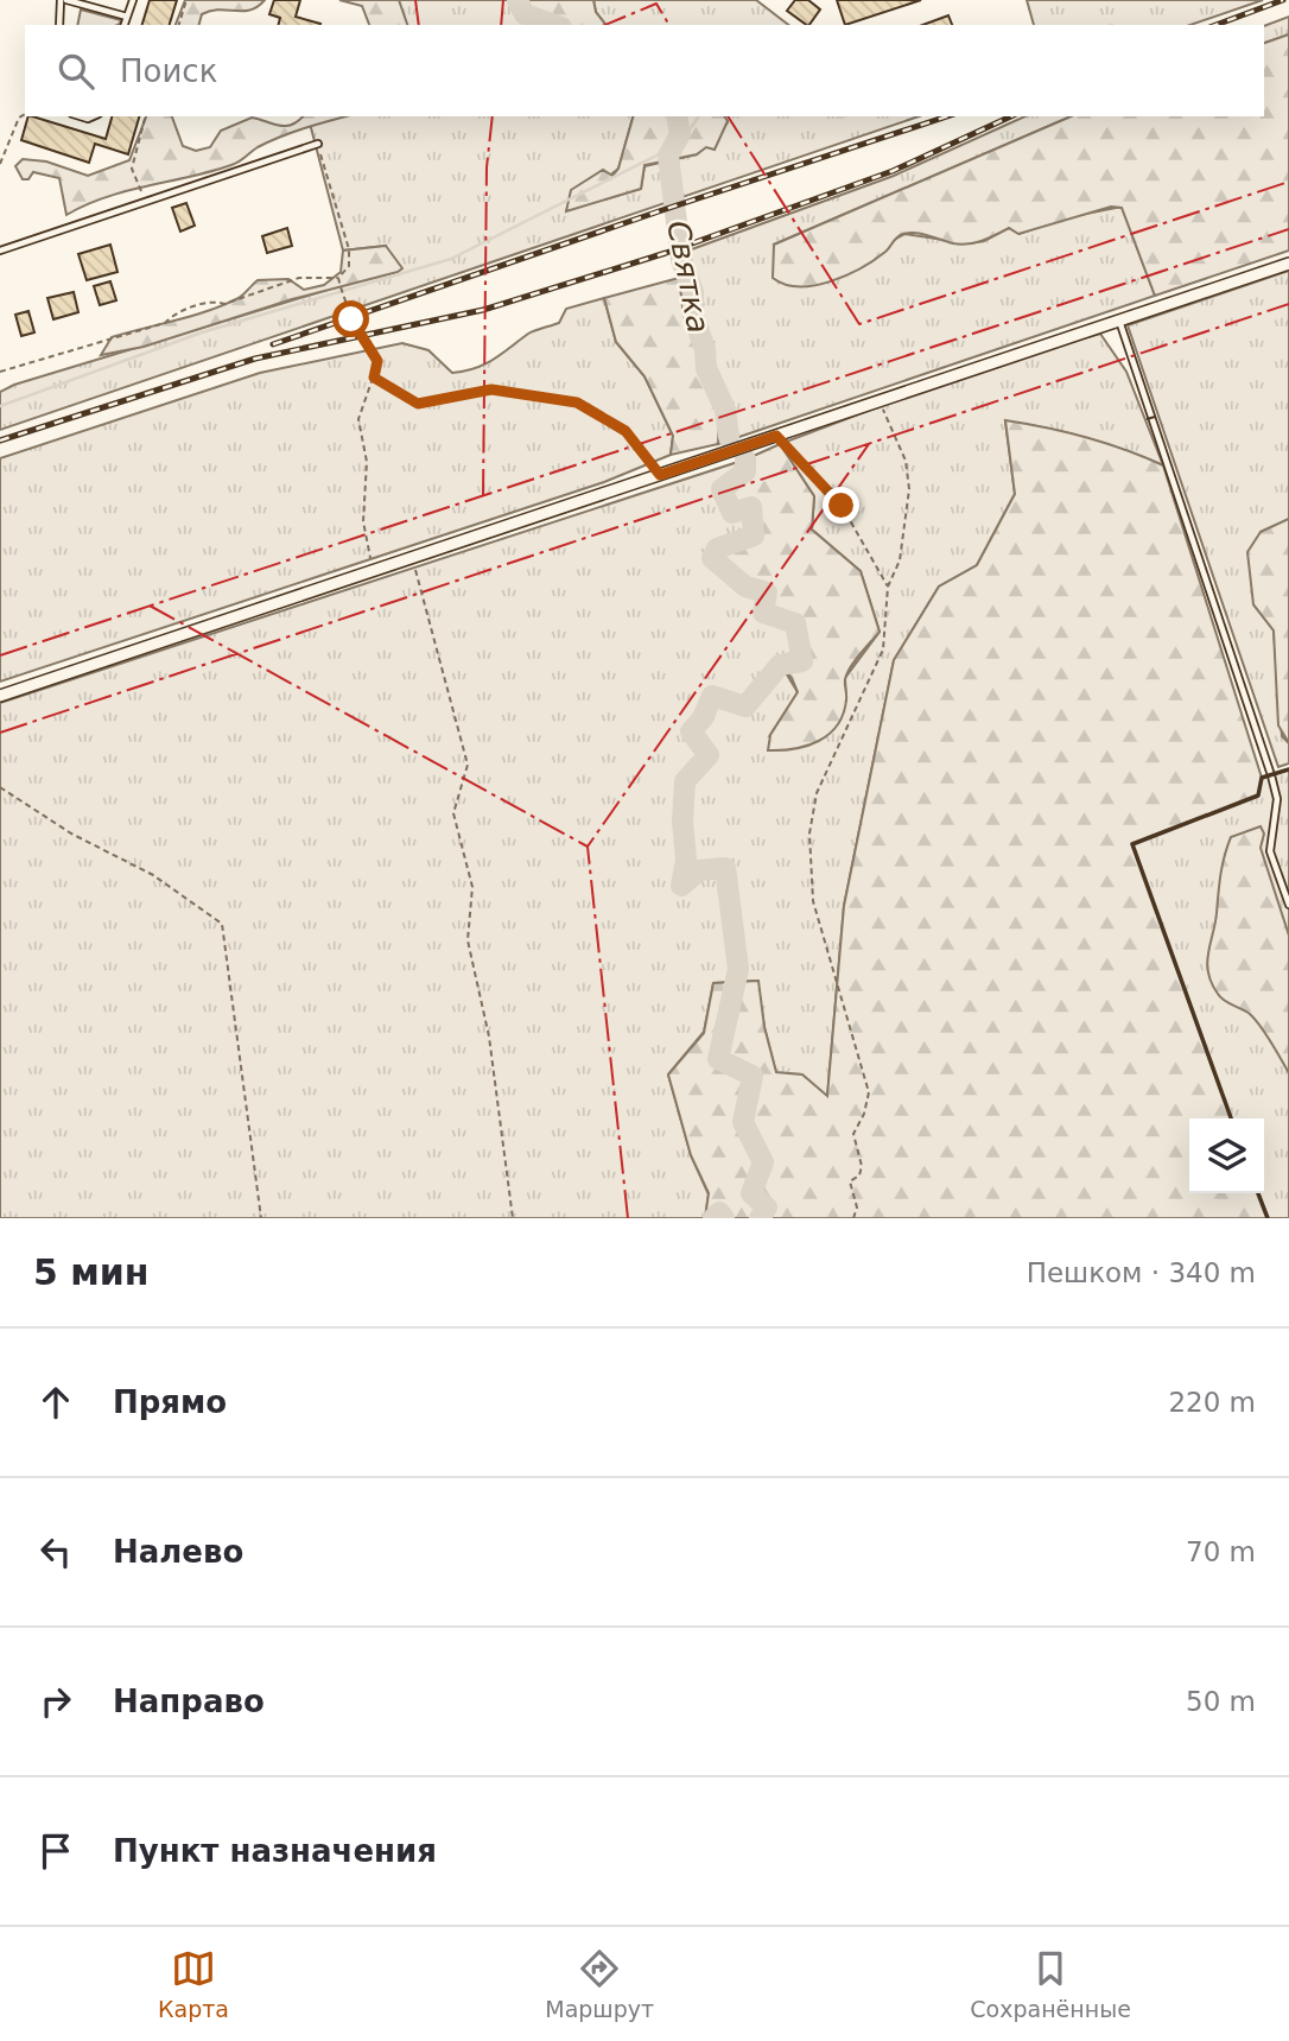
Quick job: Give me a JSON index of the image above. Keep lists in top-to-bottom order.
{
  "water": ["Святка"],
  "page": {
    "search": "Поиск",
    "heading": ["5 мин", "Пешком · 340 m"],
    "list": [
      ["Прямо", "220 m"],
      ["Налево", "70 m"],
      ["Направо", "50 m"],
      "Пункт назначения"
    ],
    "nav": ["Карта", "Маршрут", "Сохранённые"]
  }
}
